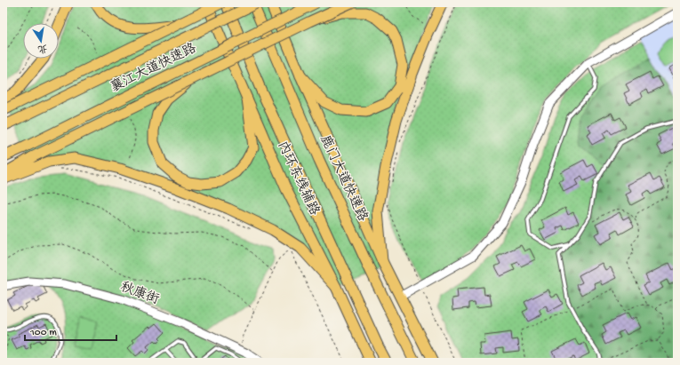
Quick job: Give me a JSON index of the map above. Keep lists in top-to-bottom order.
{
  "streets": {
    "main road": ["襄江大道快速路", "内环东线辅路", "鹿门大道快速路"],
    "street": ["秋康街"]
  },
  "scale_bar": "100 m",
  "north": "bottom"
}
